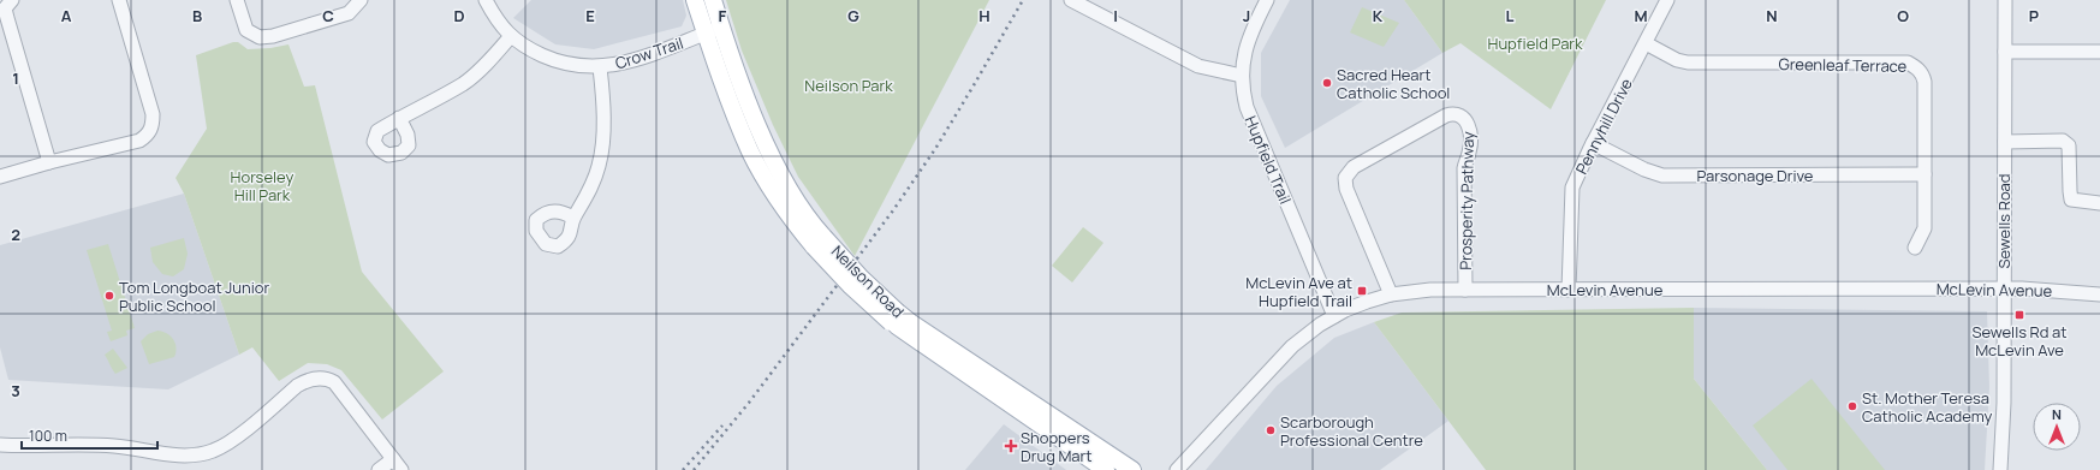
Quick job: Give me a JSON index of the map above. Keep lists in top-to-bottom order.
{
  "streets": {
    "main road": ["Neilson Road"],
    "street": [
      "Crow Trail",
      "Greenleaf Terrace",
      "Pennyhill Drive",
      "Hupfield Trail",
      "Parsonage Drive",
      "Prosperity Pathway",
      "Sewells Road",
      "McLevin Avenue"
    ]
  },
  "crossings": [
    ["Crow Trail", "Neilson Road"],
    ["Greenleaf Terrace", "Pennyhill Drive"],
    ["Greenleaf Terrace", "Parsonage Drive"],
    ["Pennyhill Drive", "Parsonage Drive"],
    ["Pennyhill Drive", "McLevin Avenue"],
    ["Hupfield Trail", "McLevin Avenue"],
    ["Prosperity Pathway", "McLevin Avenue"],
    ["Sewells Road", "McLevin Avenue"]
  ],
  "parks": ["Hupfield Park", "Neilson Park", "Horseley Hill Park"],
  "places": {
    "other": [
      "Sacred Heart Catholic School",
      "Tom Longboat Junior Public School",
      "St. Mother Teresa Catholic Academy",
      "Scarborough Professional Centre"
    ],
    "transit": ["McLevin Ave at Hupfield Trail", "Sewells Rd at McLevin Ave"],
    "health": ["Shoppers Drug Mart"]
  },
  "scale_bar": "100 m",
  "north": "top",
  "grid": {
    "columns": [
      "A",
      "B",
      "C",
      "D",
      "E",
      "F",
      "G",
      "H",
      "I",
      "J",
      "K",
      "L",
      "M",
      "N",
      "O",
      "P"
    ],
    "rows": ["1", "2", "3"]
  }
}
